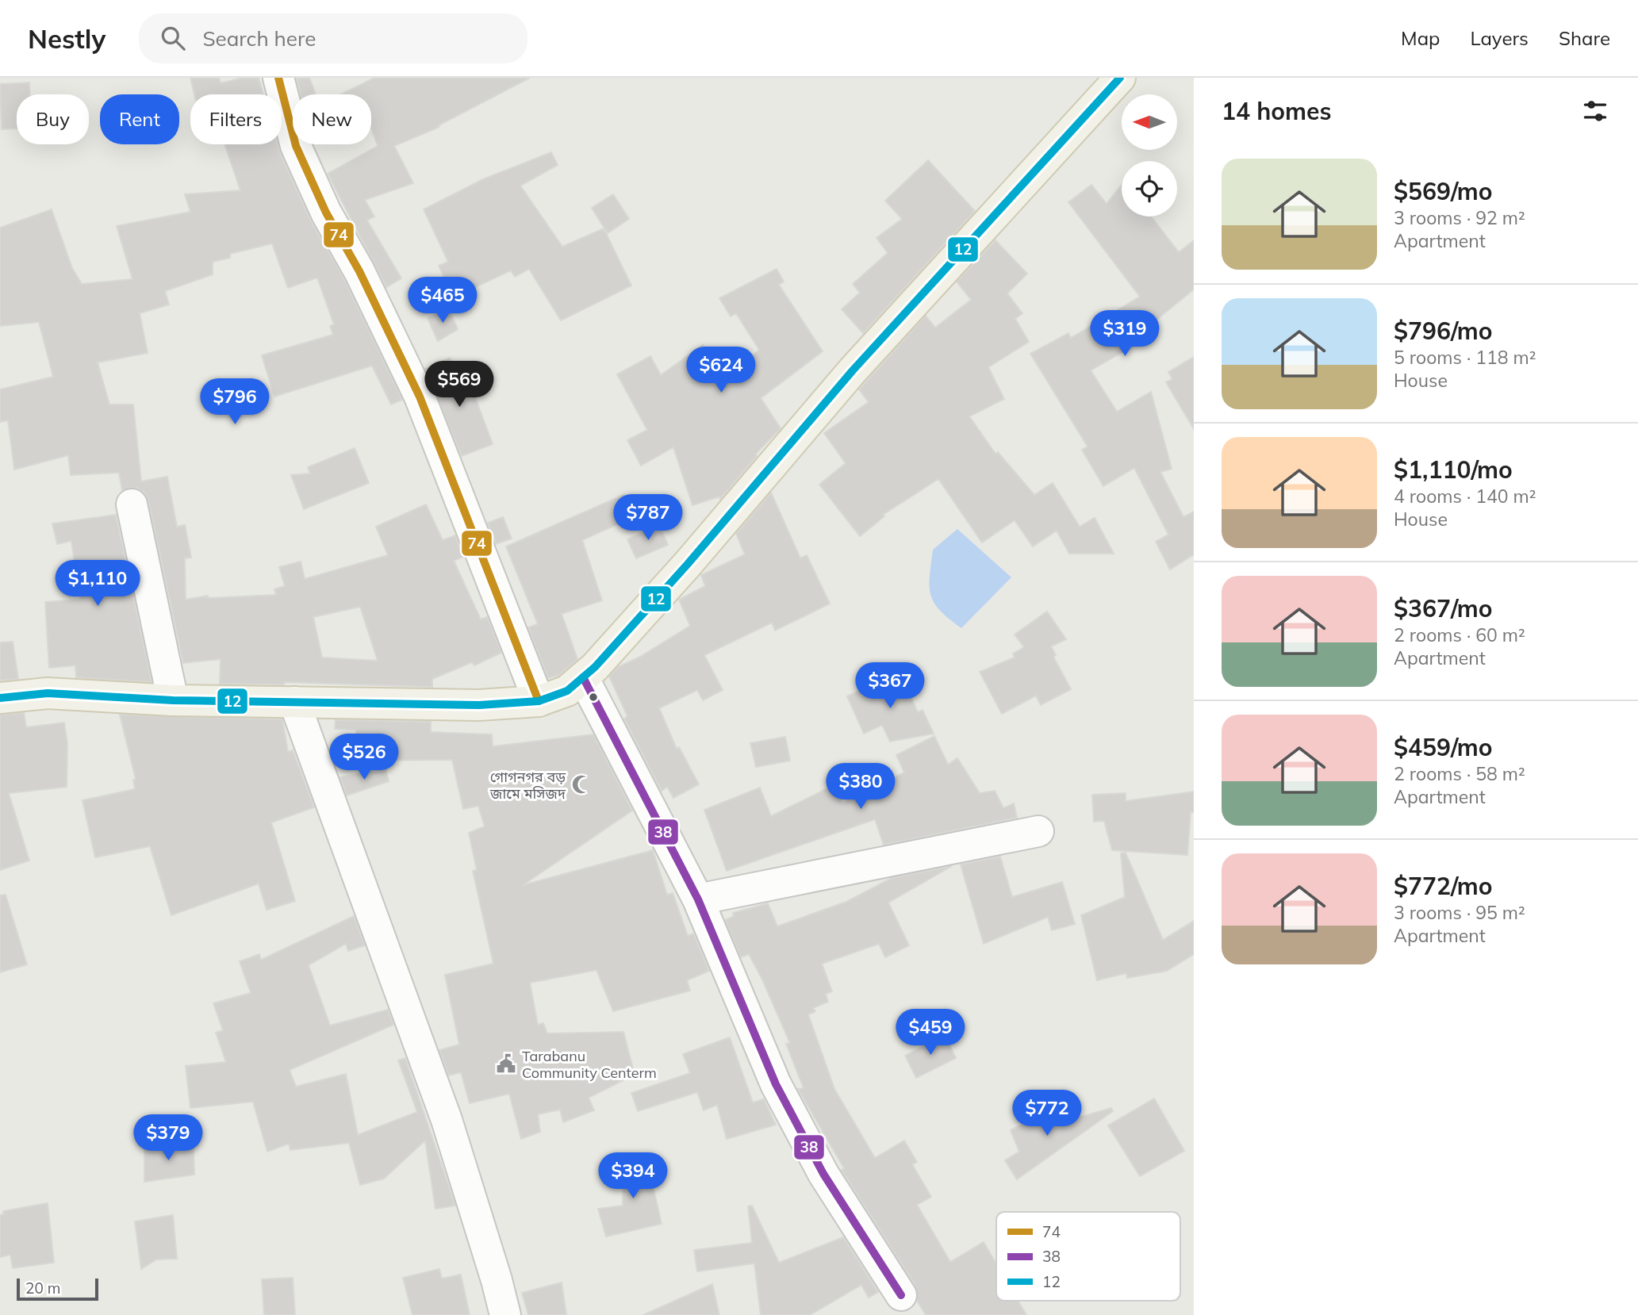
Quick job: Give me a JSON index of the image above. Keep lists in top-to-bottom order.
{
  "places": {
    "mosque": ["গোগনগর বড় জামে মসিজদ"],
    "public building": ["Tarabanu Community Centerm"]
  },
  "lines": ["transit line 74", "transit line 12", "transit line 38"],
  "legend": ["74", "38", "12"],
  "scale_bar": "20 m",
  "north": "left",
  "page": {
    "header": "Nestly",
    "search": "Search here",
    "nav": ["Map", "Layers", "Share"],
    "heading": "14 homes",
    "chip": [
      "Buy",
      "Rent",
      "Filters",
      "New"
    ],
    "list": [
      {
        "name": "$569/mo",
        "note": "3 rooms · 92 m² · Apartment"
      },
      {
        "name": "$796/mo",
        "note": "5 rooms · 118 m² · House"
      },
      {
        "name": "$1,110/mo",
        "note": "4 rooms · 140 m² · House"
      },
      {
        "name": "$367/mo",
        "note": "2 rooms · 60 m² · Apartment"
      },
      {
        "name": "$459/mo",
        "note": "2 rooms · 58 m² · Apartment"
      },
      {
        "name": "$772/mo",
        "note": "3 rooms · 95 m² · Apartment"
      }
    ],
    "price": [
      "$465",
      "$319",
      "$624",
      "$569",
      "$796",
      "$787",
      "$1,110",
      "$367",
      "$526",
      "$380",
      "$459",
      "$772",
      "$379",
      "$394"
    ],
    "scale": "20 m"
  }
}
